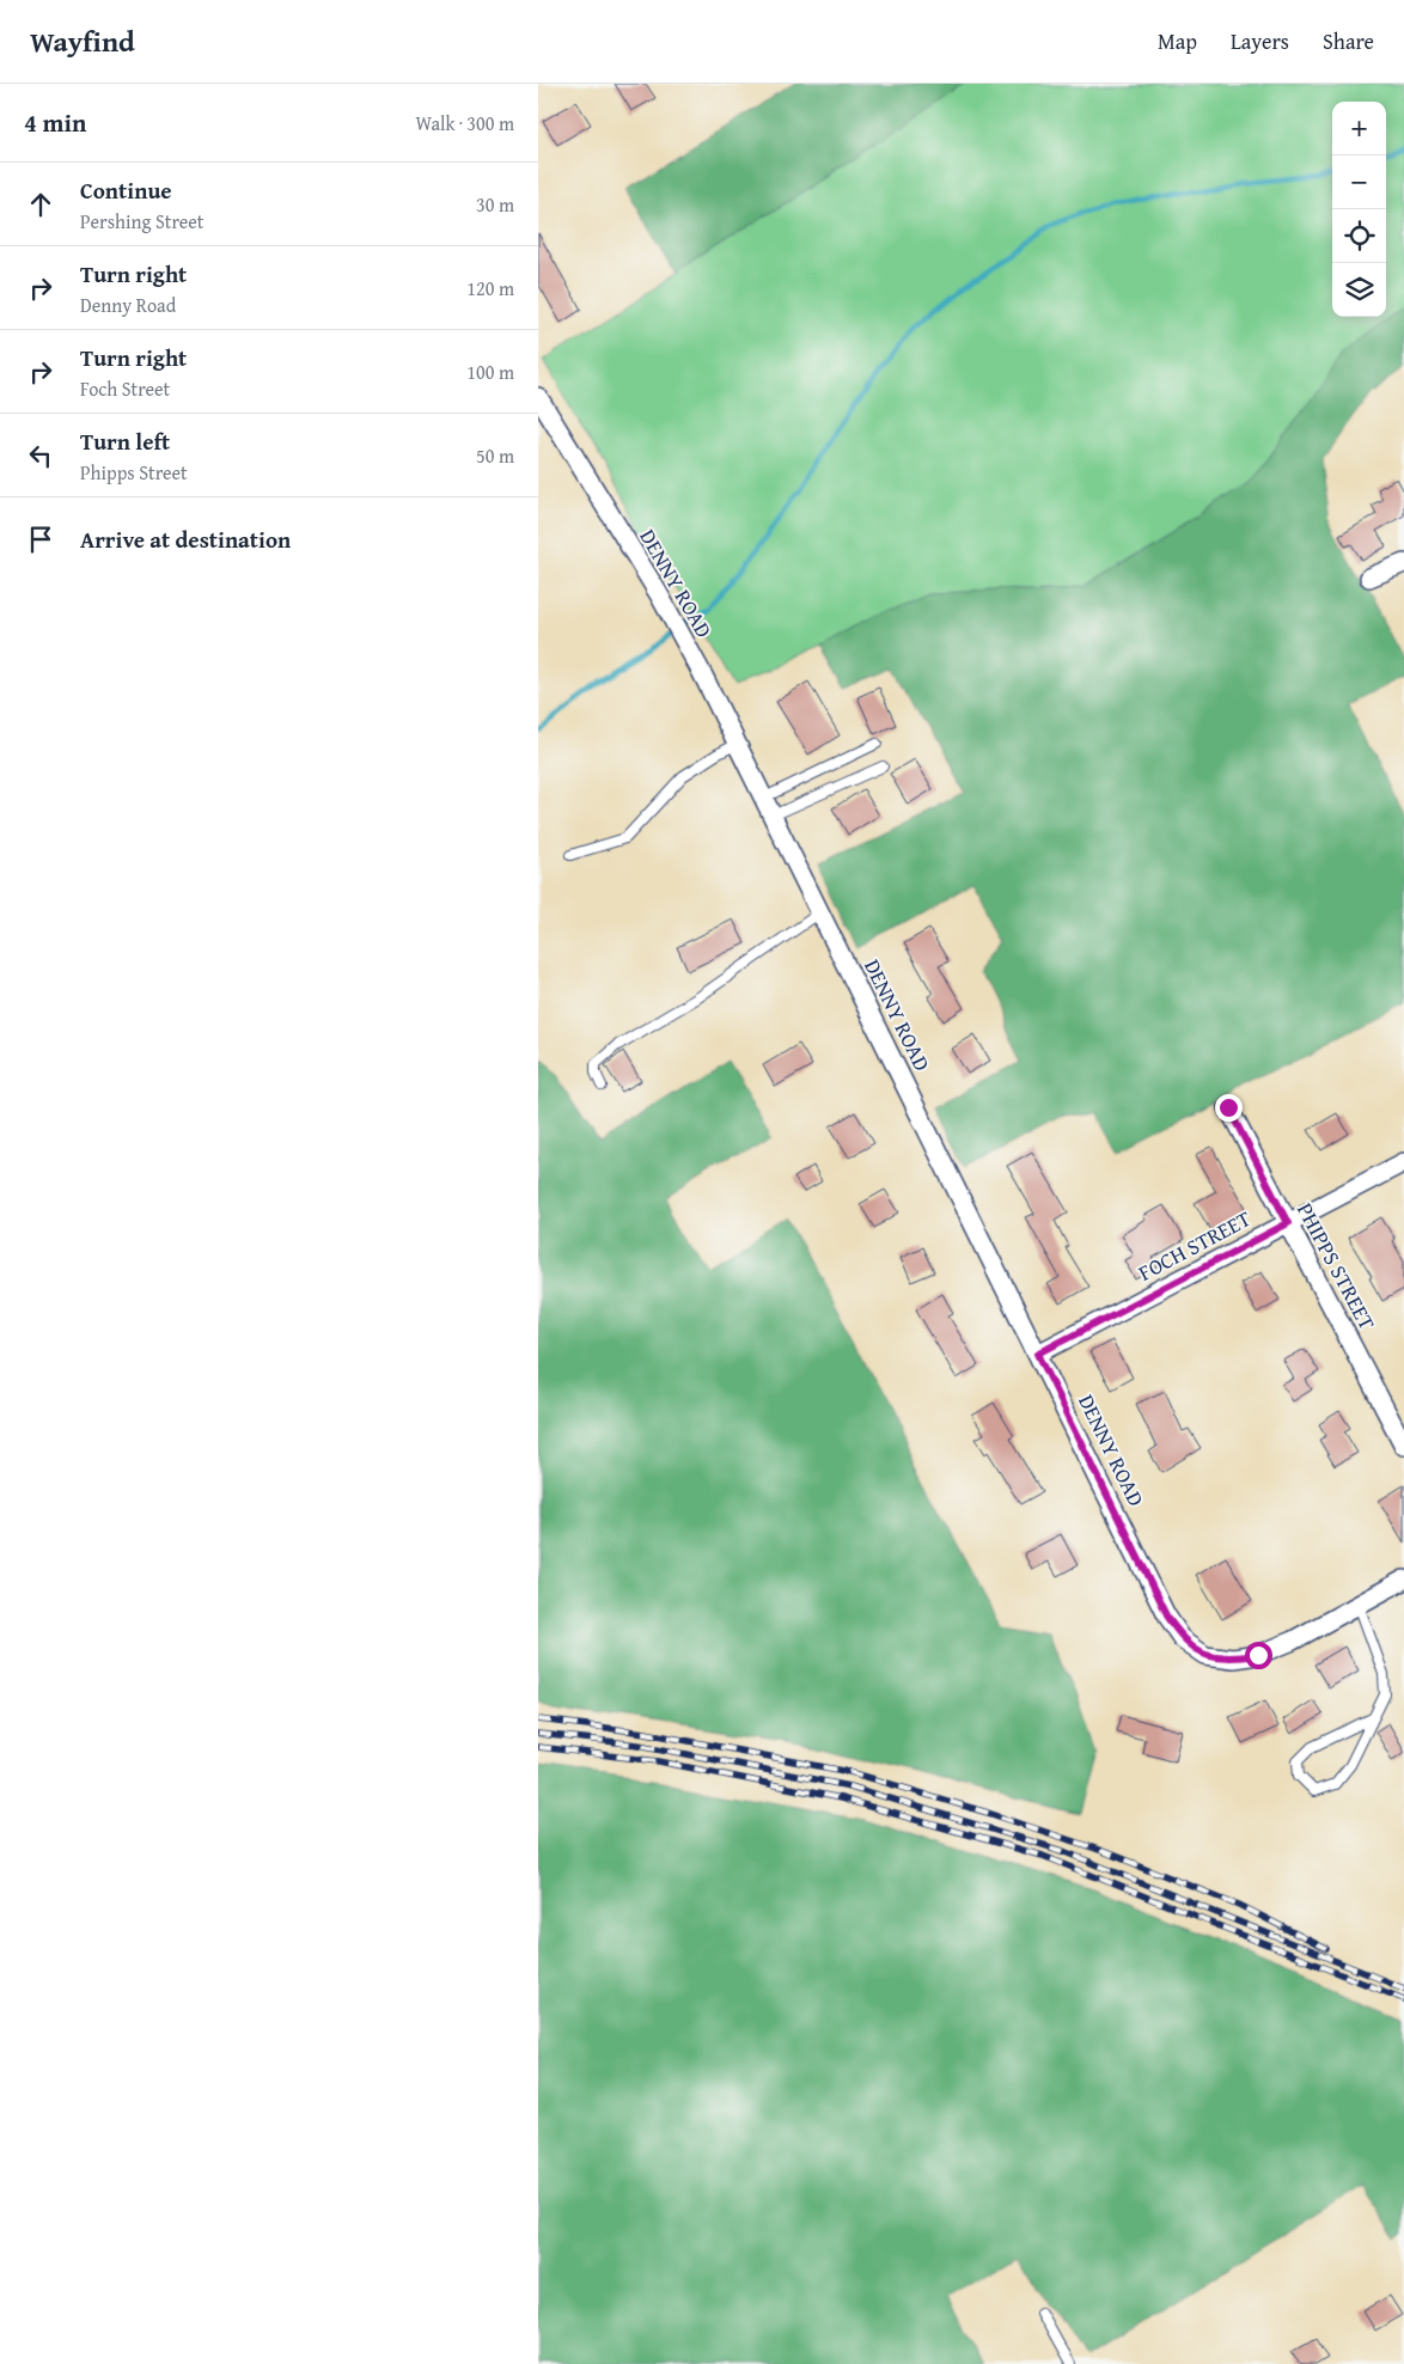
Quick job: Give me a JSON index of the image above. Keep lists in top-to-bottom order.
{
  "streets": {
    "street": ["DENNY ROAD", "FOCH STREET", "PHIPPS STREET"]
  },
  "crossings": [
    ["DENNY ROAD", "FOCH STREET"],
    ["FOCH STREET", "PHIPPS STREET"]
  ],
  "page": {
    "header": "Wayfind",
    "nav": ["Map", "Layers", "Share"],
    "heading": ["4 min", "Walk · 300 m"],
    "map_buttons": ["+", "−"],
    "list": [
      ["Continue", "Pershing Street", "30 m"],
      ["Turn right", "Denny Road", "120 m"],
      ["Turn right", "Foch Street", "100 m"],
      ["Turn left", "Phipps Street", "50 m"],
      "Arrive at destination"
    ]
  }
}
